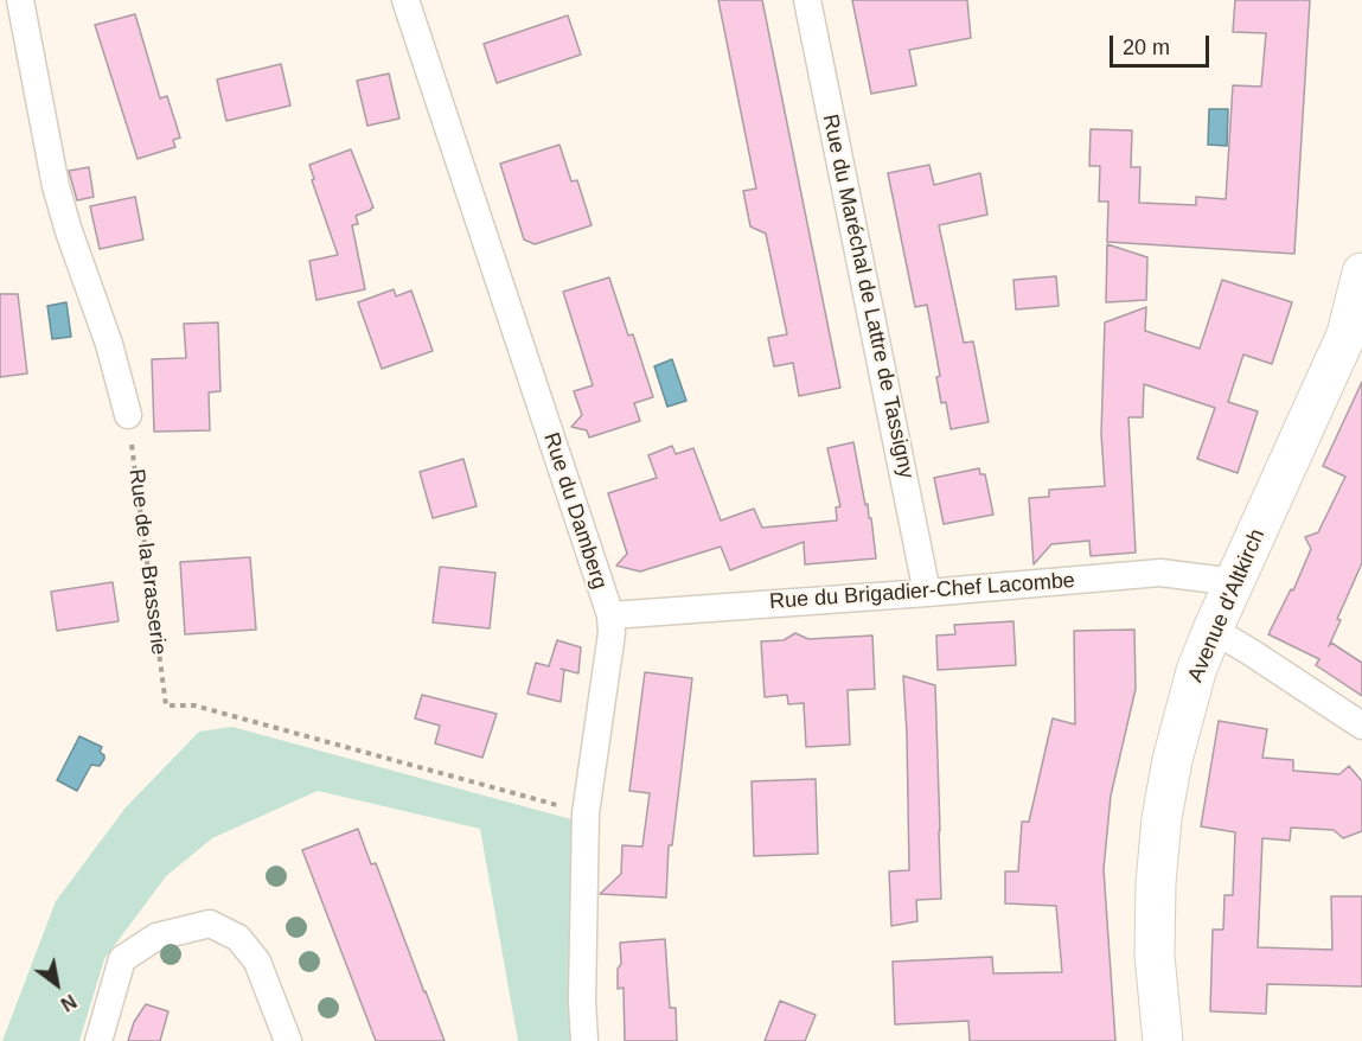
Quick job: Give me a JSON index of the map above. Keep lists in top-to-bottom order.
{
  "streets": {
    "main road": ["Avenue d'Altkirch"],
    "street": ["Rue du Maréchal de Lattre de Tassigny", "Rue du Damberg", "Rue du Brigadier-Chef Lacombe"],
    "path": ["Rue de la Brasserie"]
  },
  "crossings": [
    ["Rue du Maréchal de Lattre de Tassigny", "Rue du Brigadier-Chef Lacombe"],
    ["Rue du Damberg", "Rue de la Brasserie"],
    ["Rue du Damberg", "Rue du Brigadier-Chef Lacombe"],
    ["Rue du Brigadier-Chef Lacombe", "Avenue d'Altkirch"]
  ],
  "scale_bar": "20 m",
  "north": "bottom right"
}
